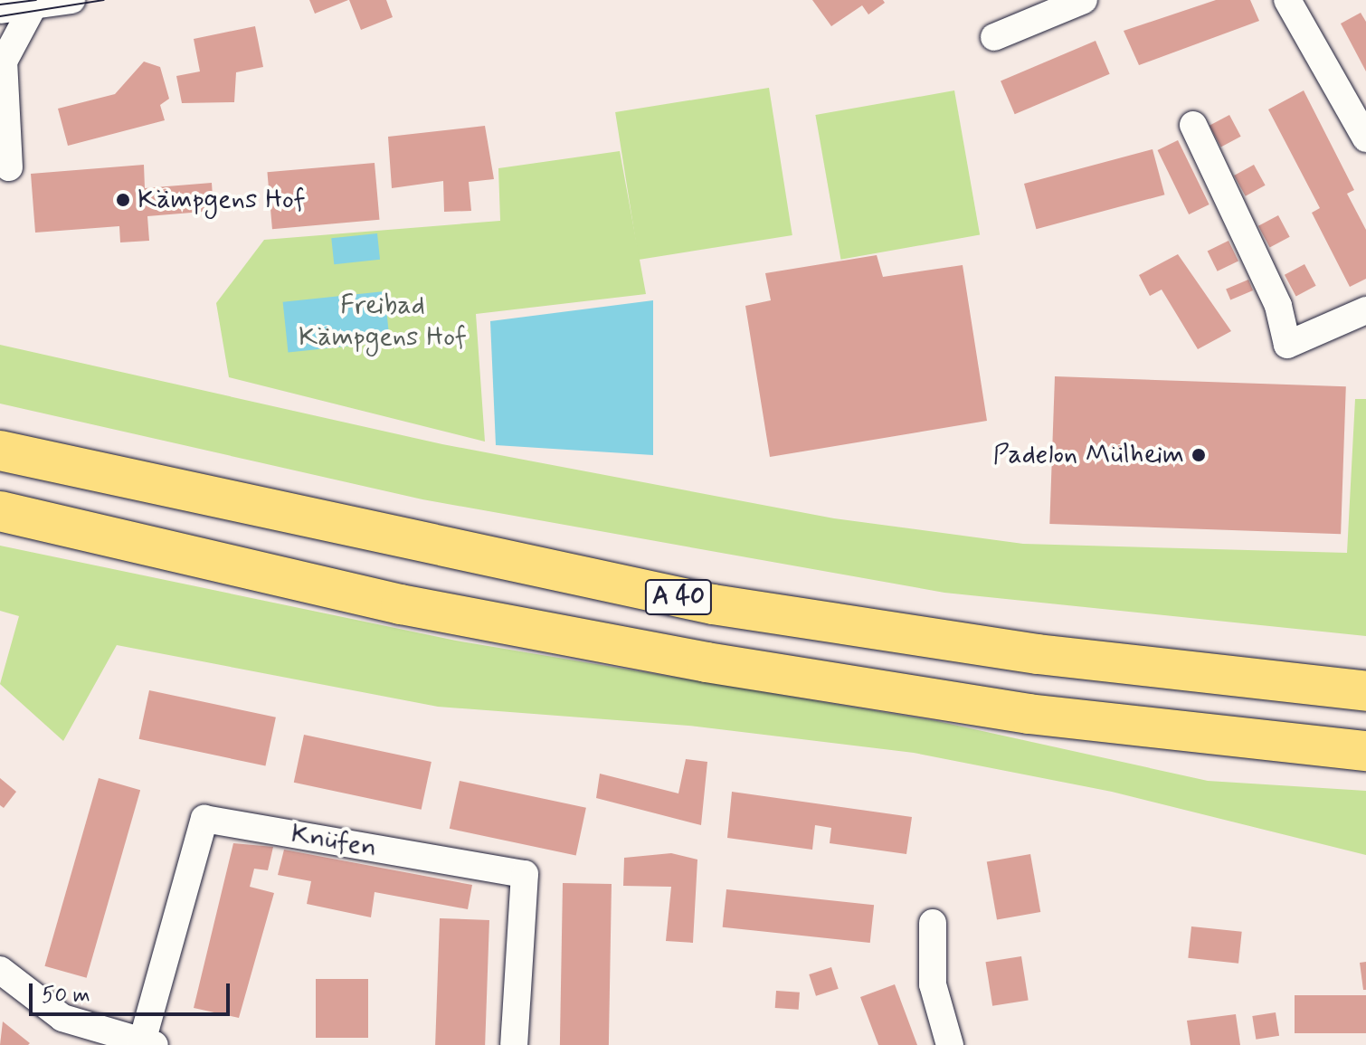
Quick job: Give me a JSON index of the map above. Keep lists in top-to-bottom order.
{
  "streets": {
    "highway": ["A 40"],
    "street": ["Knüfen"]
  },
  "parks": ["Freibad Kämpgens Hof"],
  "places": ["Kämpgens Hof", "Padelon Mülheim"],
  "scale_bar": "50 m"
}
